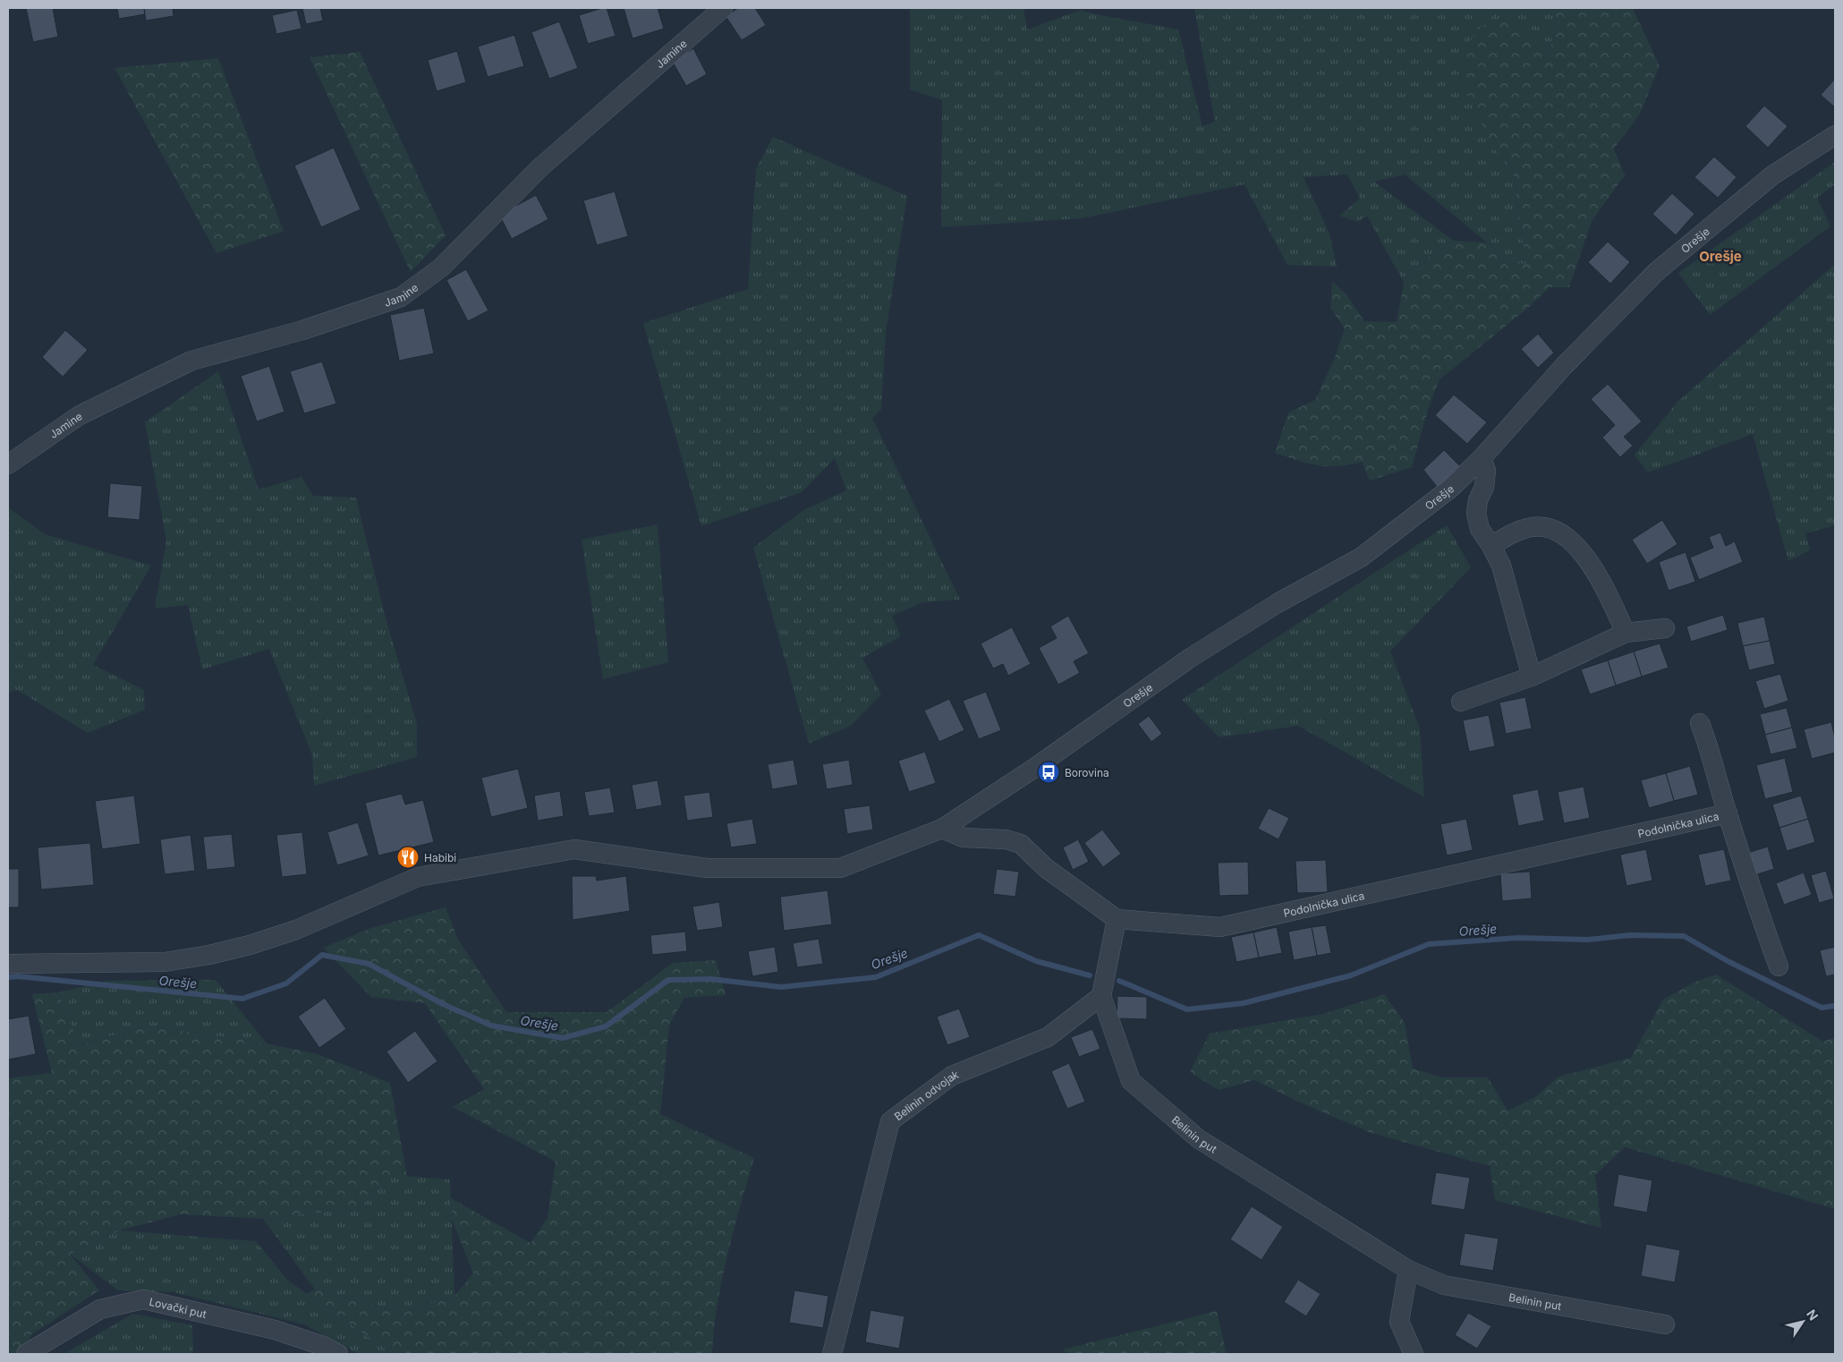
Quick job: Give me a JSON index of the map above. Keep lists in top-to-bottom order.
{
  "streets": {
    "street": [
      "Jamine",
      "Orešje",
      "Podolnička ulica",
      "Belinin odvojak",
      "Belinin put",
      "Lovački put"
    ]
  },
  "crossings": [
    ["Belinin odvojak", "Belinin put"]
  ],
  "districts": ["Orešje"],
  "water": ["Orešje"],
  "places": {
    "bus stop": ["Borovina"],
    "restaurant": ["Habibi"]
  },
  "north": "top right"
}
